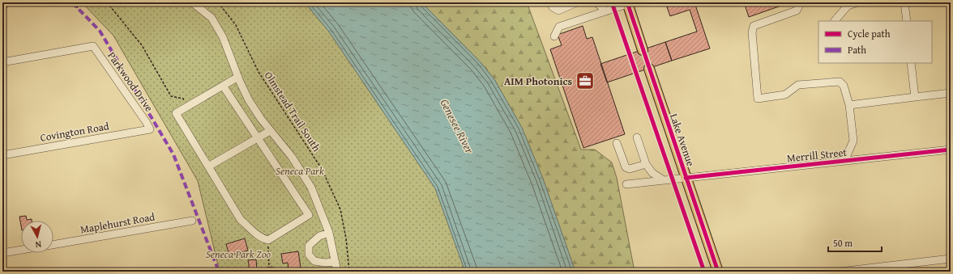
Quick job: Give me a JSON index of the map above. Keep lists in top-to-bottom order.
{
  "streets": {
    "main road": ["Lake Avenue"],
    "street": [
      "Parkwood Drive",
      "Covington Road",
      "Merrill Street",
      "Maplehurst Road"
    ],
    "path": ["Olmstead Trail South"]
  },
  "crossings": [
    ["Parkwood Drive", "Covington Road"],
    ["Lake Avenue", "Merrill Street"]
  ],
  "water": ["Genesee River"],
  "parks": ["Seneca Park", "Seneca Park Zoo"],
  "places": {
    "office": ["AIM Photonics"]
  },
  "legend": ["Cycle path", "Path"],
  "scale_bar": "50 m",
  "north": "bottom"
}
